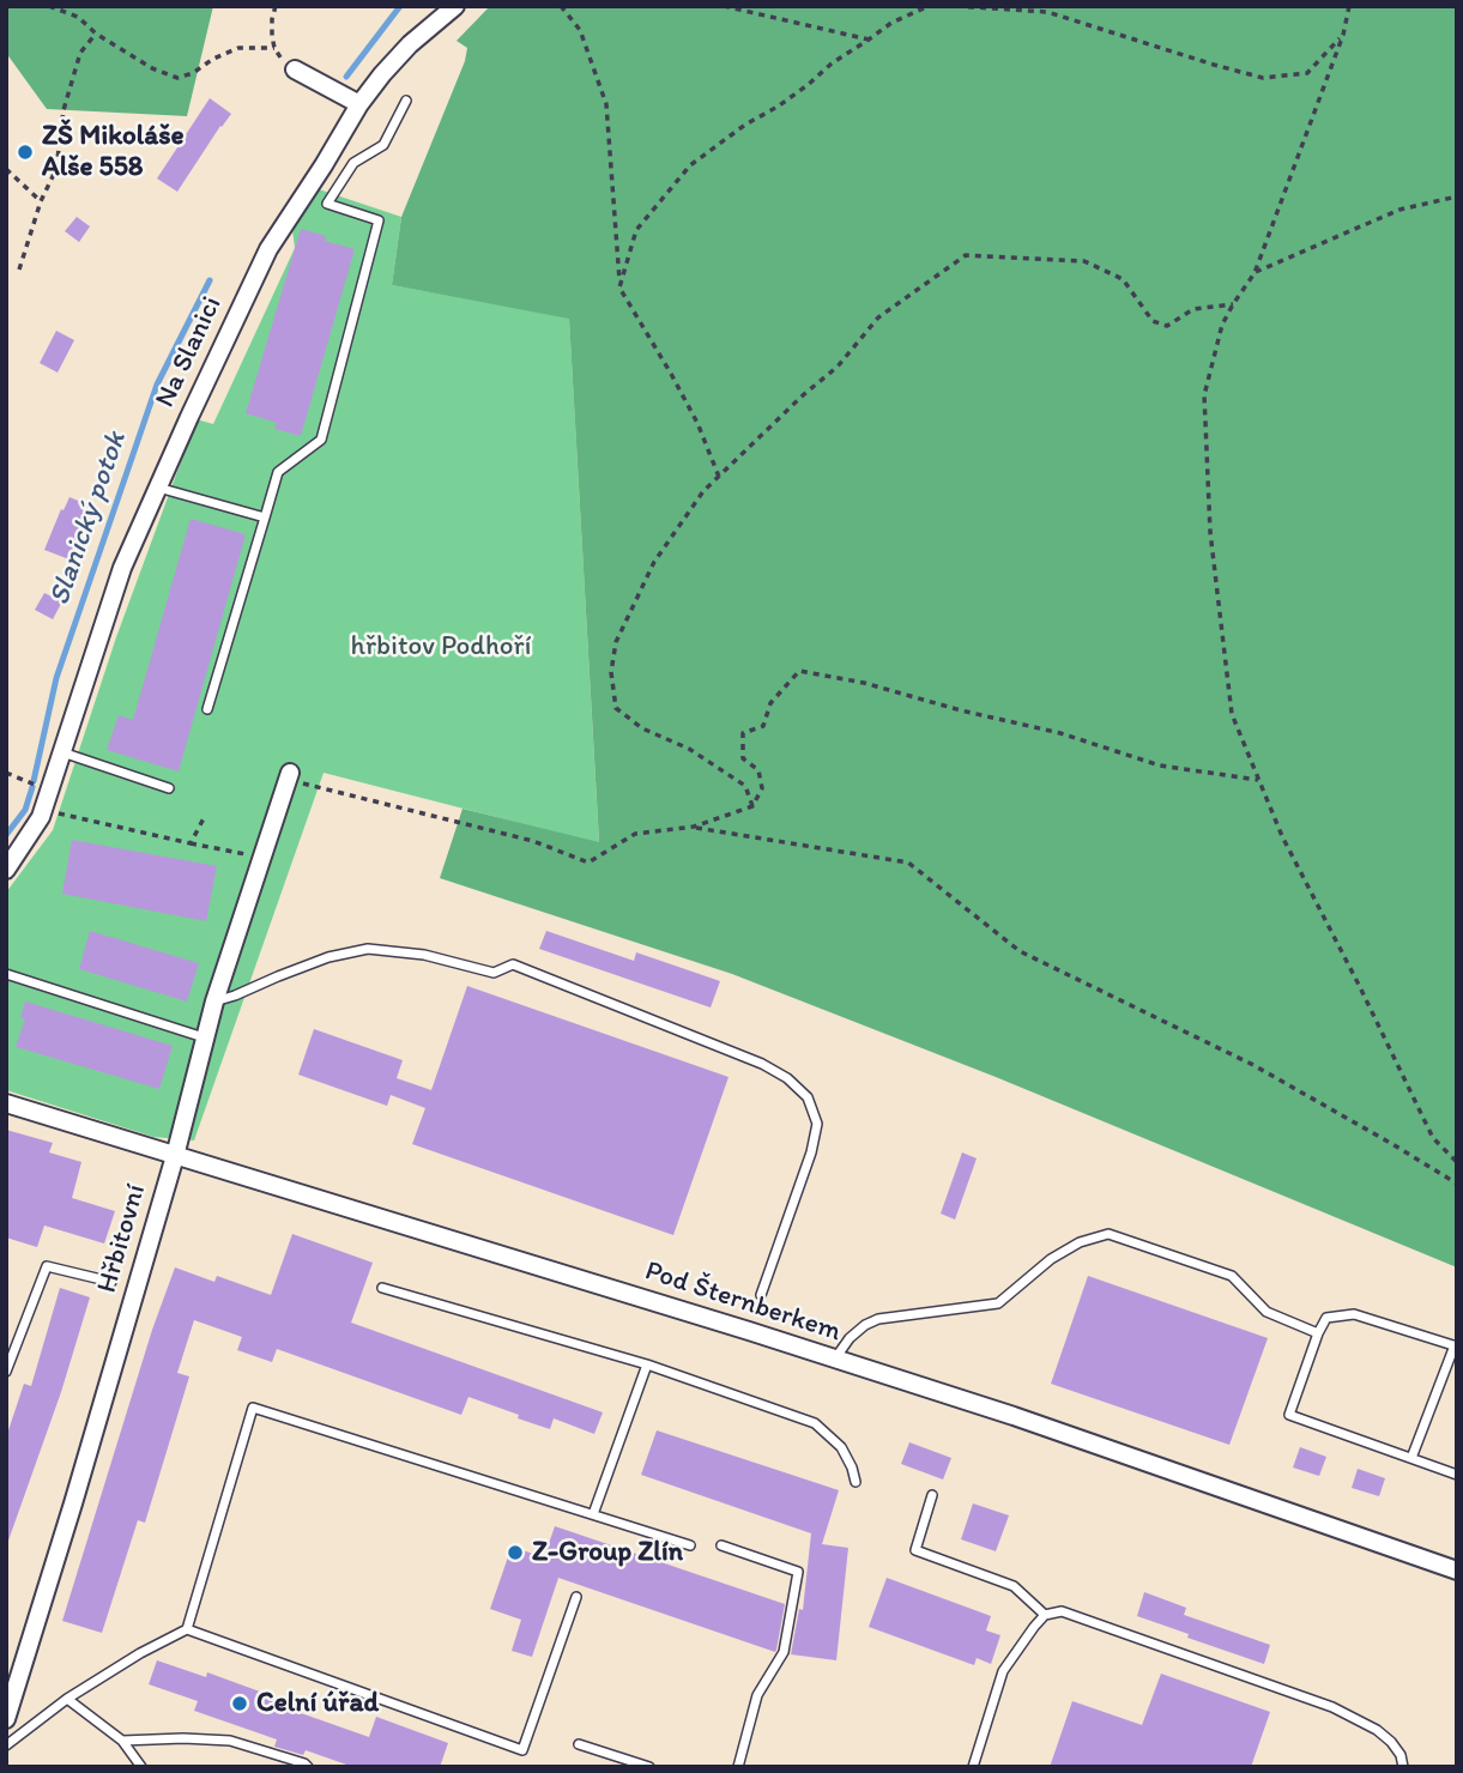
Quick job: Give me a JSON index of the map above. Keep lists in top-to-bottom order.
{
  "streets": {
    "street": ["Na Slanici", "Hřbitovní", "Pod Šternberkem"]
  },
  "crossings": [
    ["Hřbitovní", "Pod Šternberkem"]
  ],
  "water": ["Slanický potok"],
  "parks": ["hřbitov Podhoří"],
  "places": ["ZŠ Mikoláše Alše 558", "Z-Group Zlín", "Celní úřad"]
}
